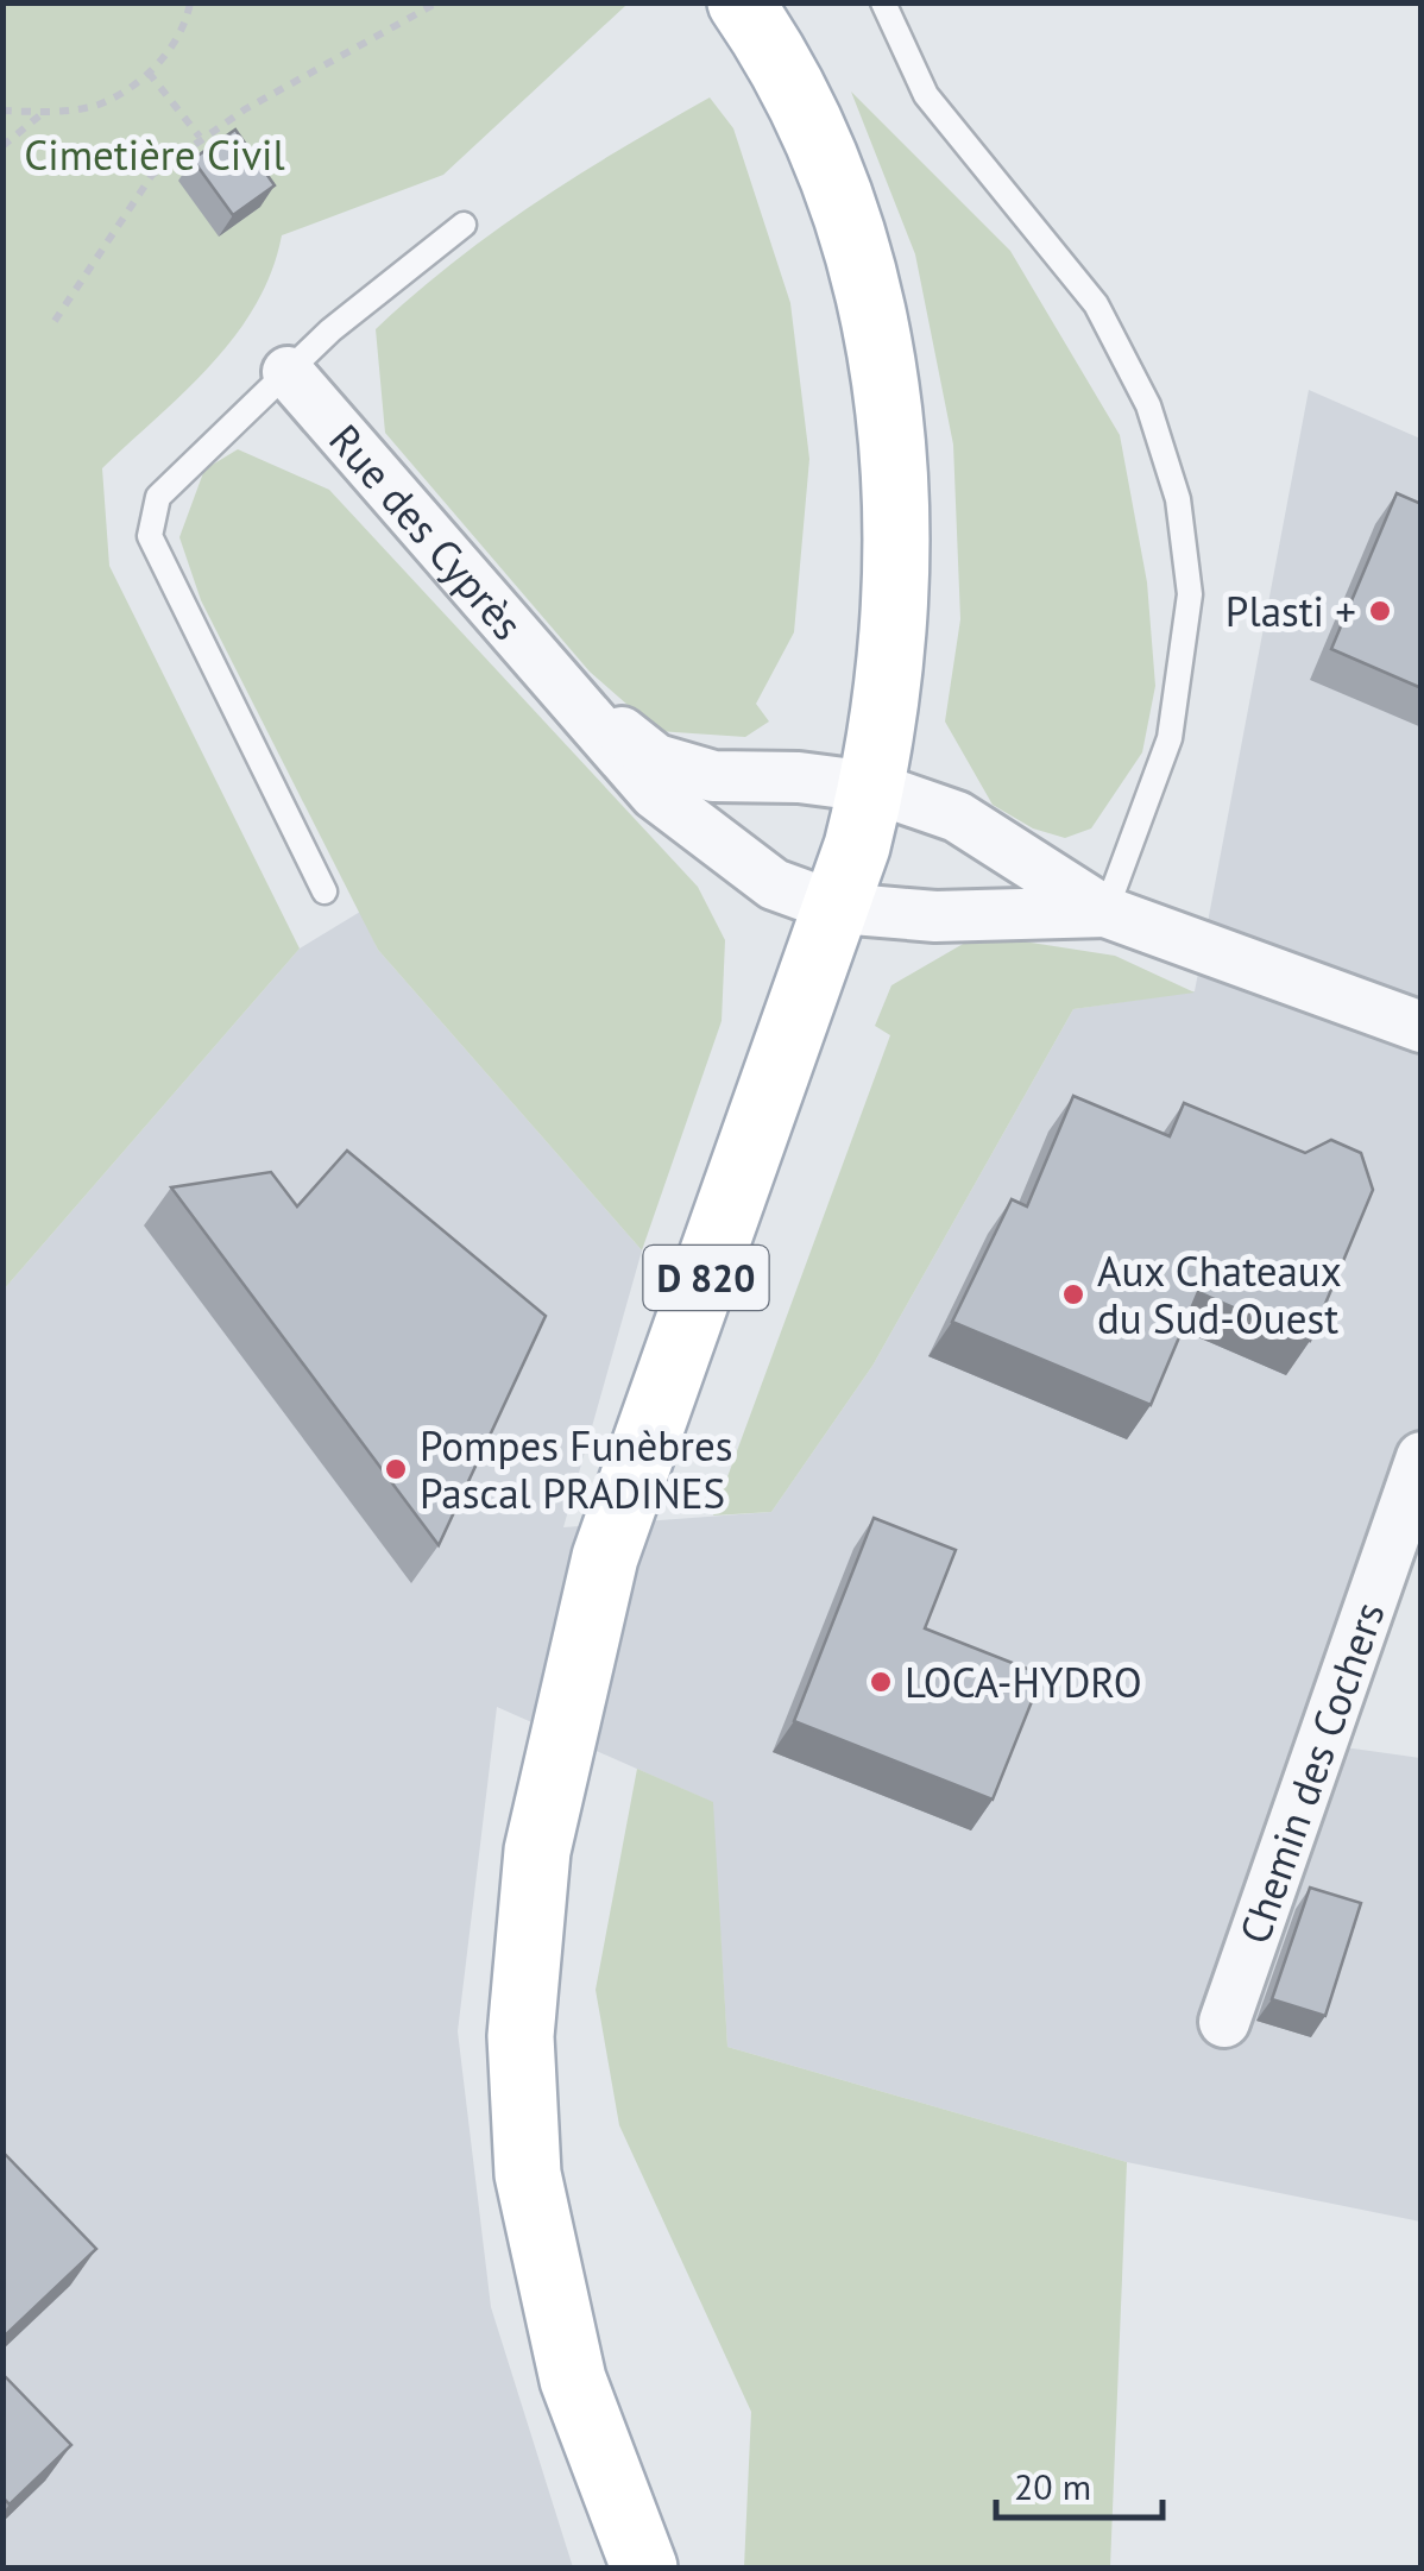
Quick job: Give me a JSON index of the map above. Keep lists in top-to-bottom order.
{
  "streets": {
    "main road": ["D 820"],
    "street": ["Rue des Cyprès", "Chemin des Cochers"]
  },
  "crossings": [
    ["Rue des Cyprès", "D 820"]
  ],
  "parks": ["Cimetière Civil"],
  "places": [
    "Plasti +",
    "Aux Chateaux du Sud-Ouest",
    "Pompes Funèbres Pascal PRADINES",
    "LOCA-HYDRO"
  ],
  "scale_bar": "20 m"
}
